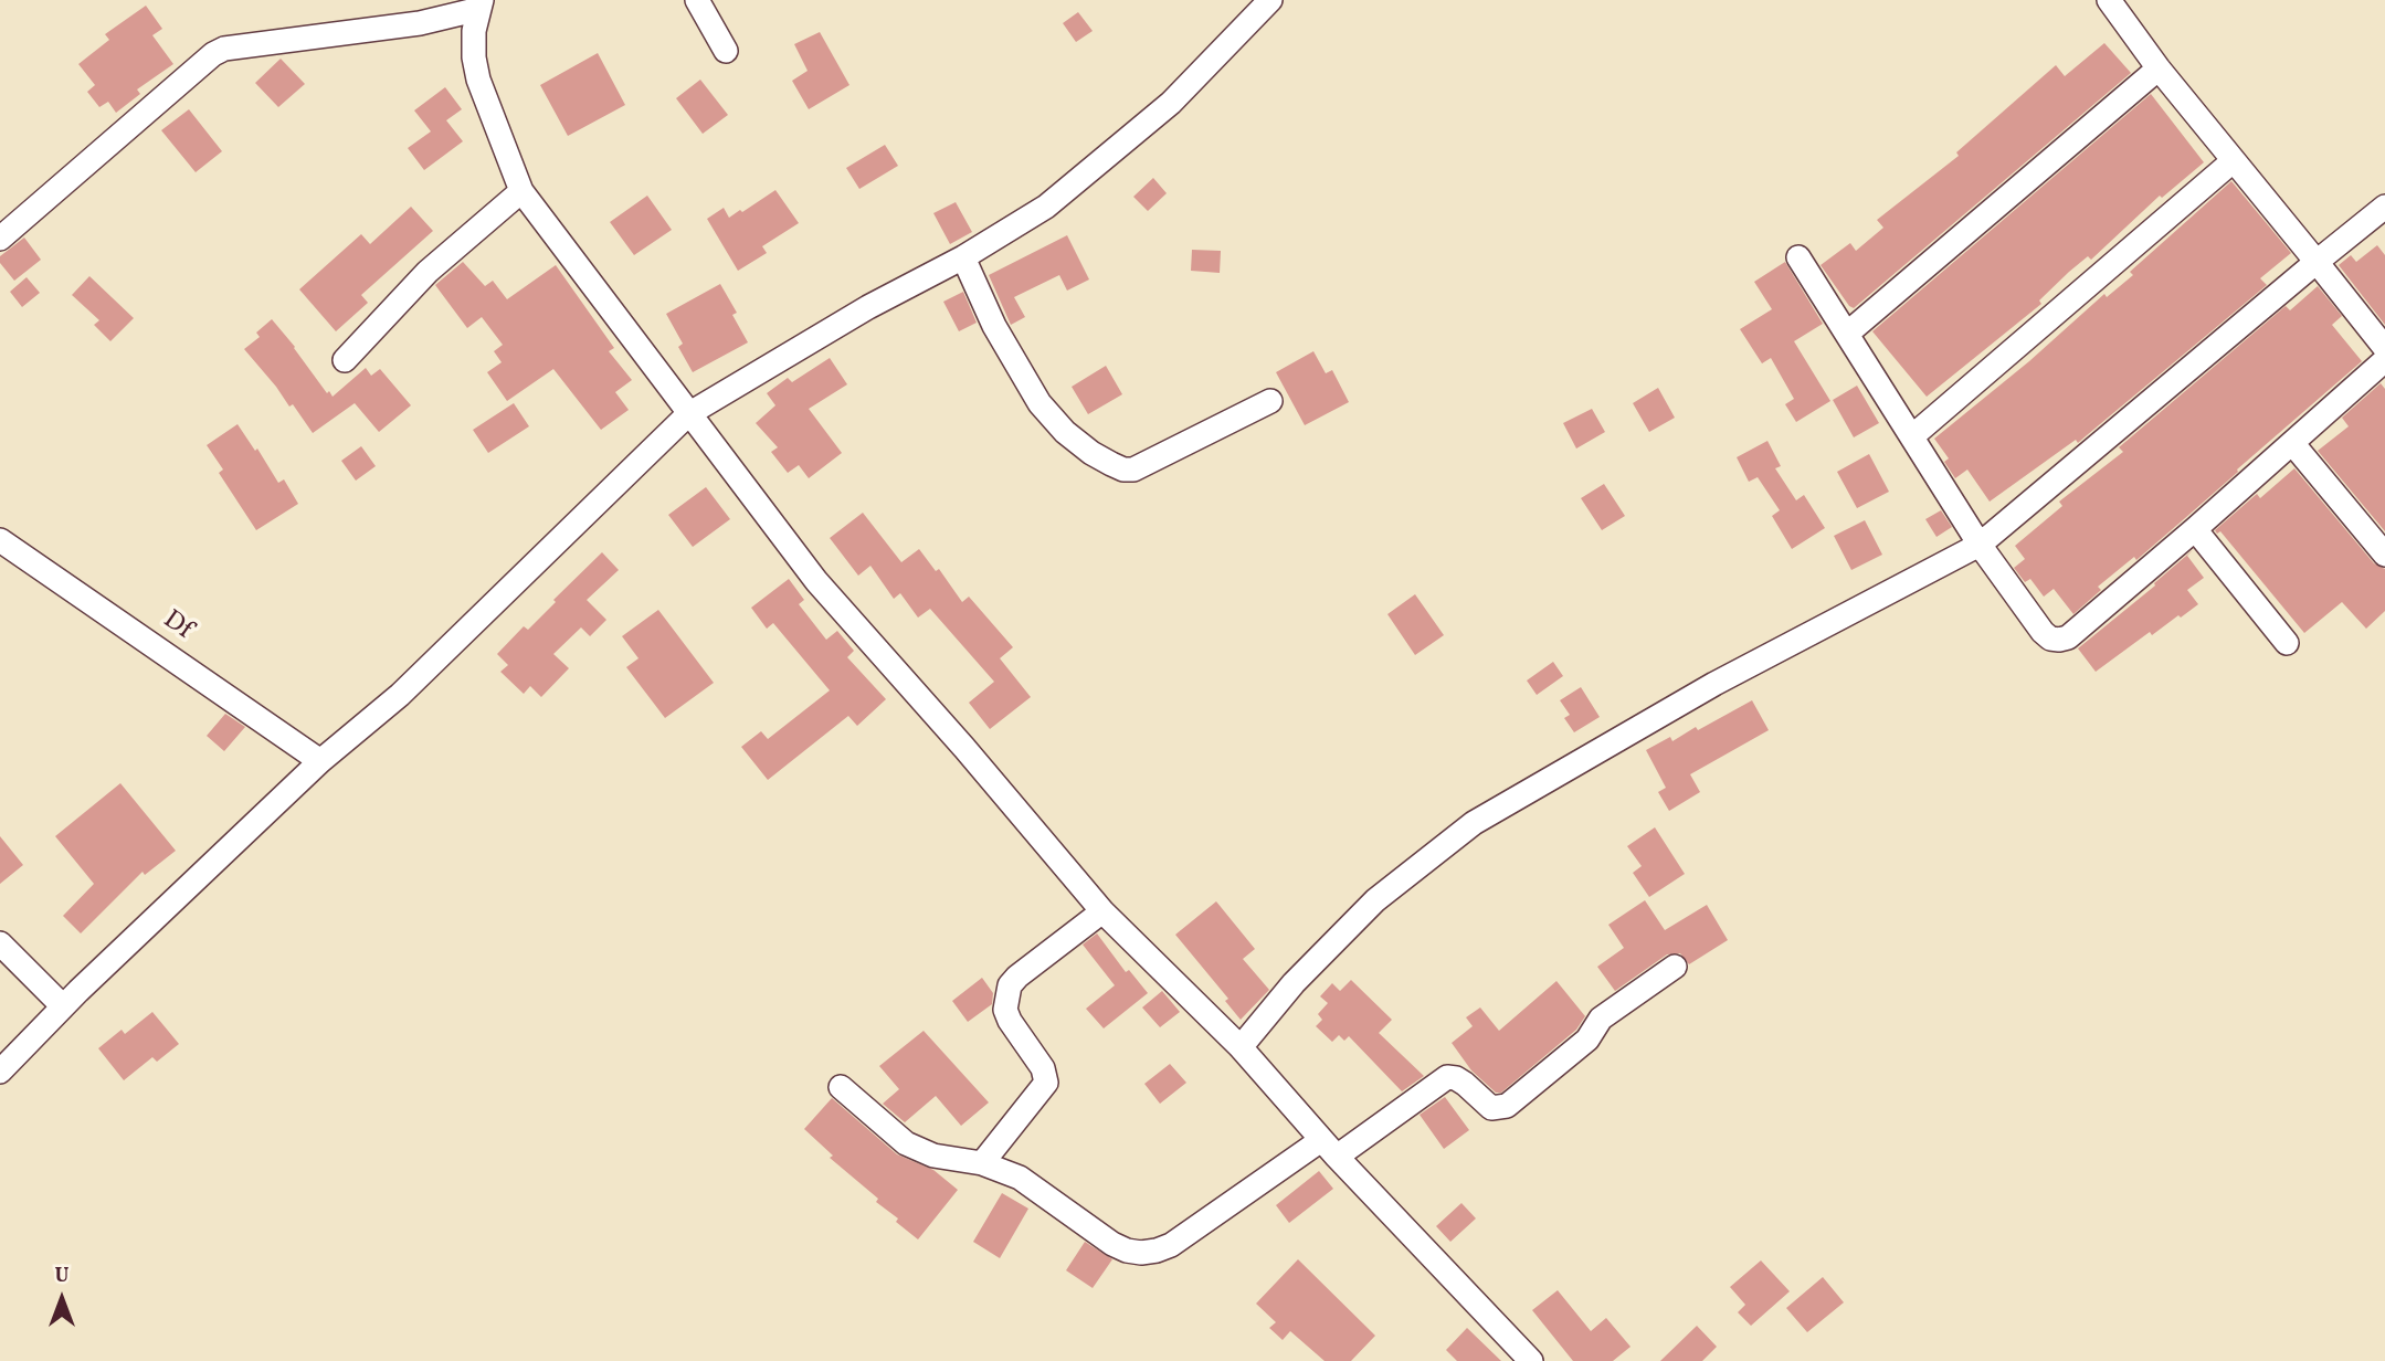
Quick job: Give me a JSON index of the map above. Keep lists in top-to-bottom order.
{
  "streets": {
    "street": ["Df"]
  },
  "north": "top"
}
